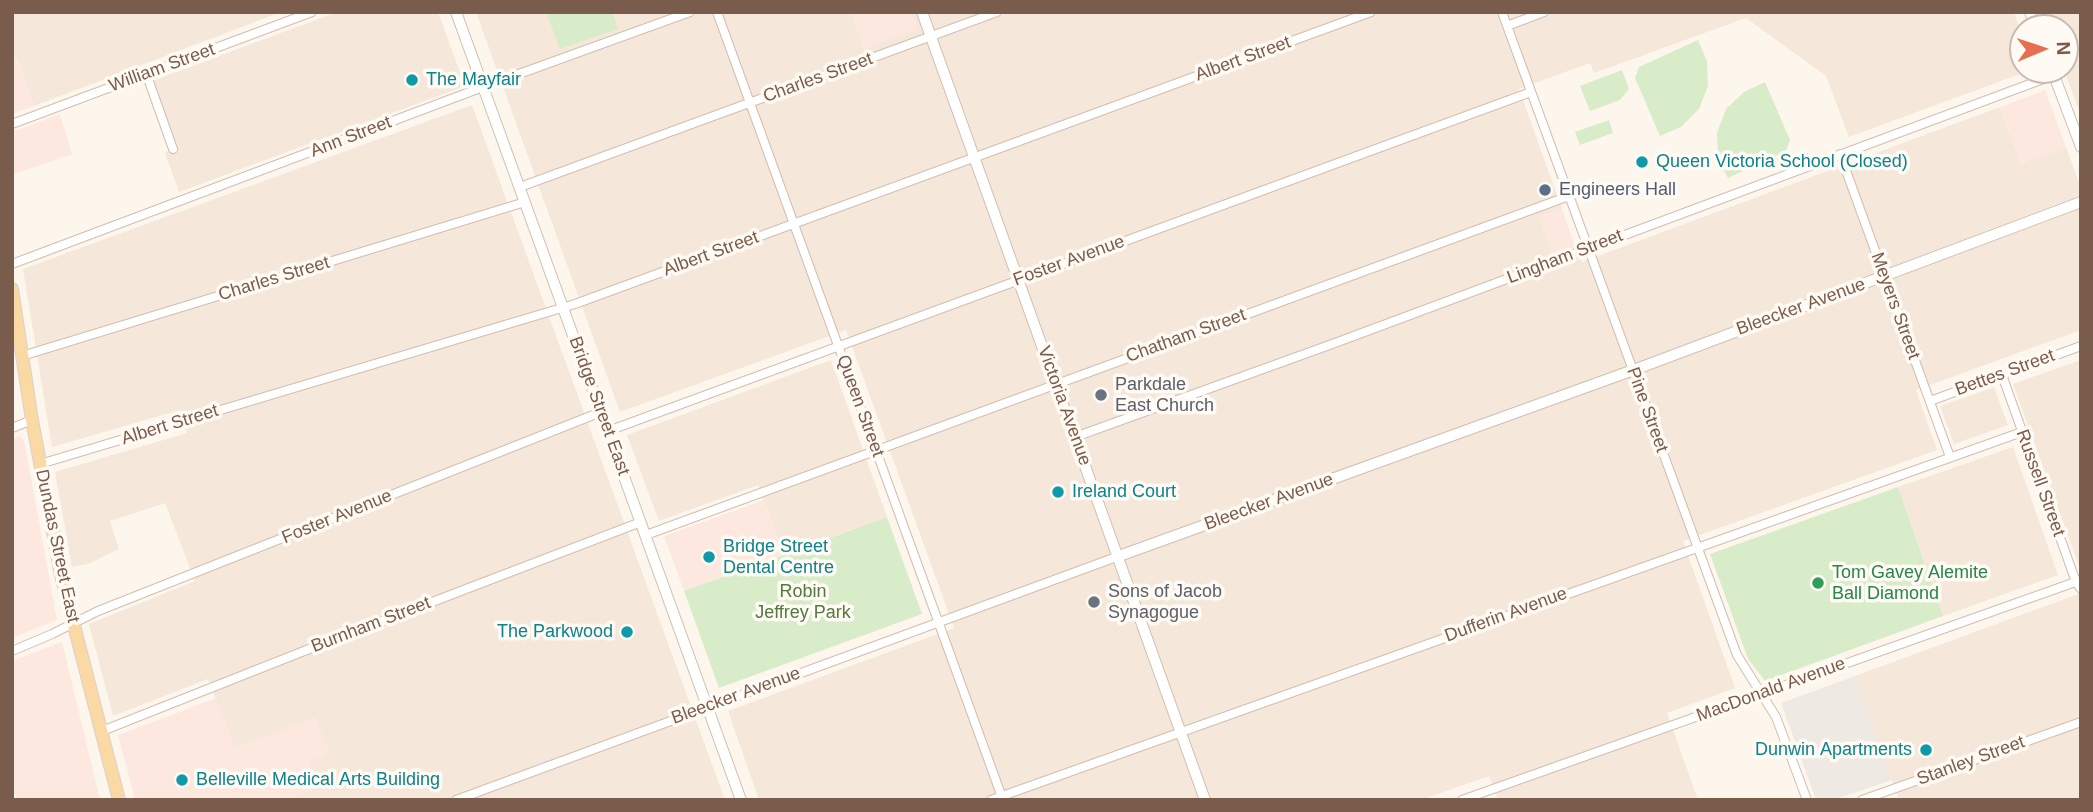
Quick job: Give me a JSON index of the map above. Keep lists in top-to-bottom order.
{
  "streets": {
    "main road": ["Dundas Street East"],
    "street": [
      "Albert Street",
      "William Street",
      "Charles Street",
      "Ann Street",
      "Lingham Street",
      "Foster Avenue",
      "Meyers Street",
      "Bleecker Avenue",
      "Chatham Street",
      "Bettes Street",
      "Bridge Street East",
      "Queen Street",
      "Victoria Avenue",
      "Pine Street",
      "Russell Street",
      "Dufferin Avenue",
      "Burnham Street",
      "MacDonald Avenue",
      "Stanley Street"
    ]
  },
  "crossings": [
    ["Albert Street", "Bridge Street East"],
    ["Albert Street", "Queen Street"],
    ["Albert Street", "Victoria Avenue"],
    ["Albert Street", "Dundas Street East"],
    ["Charles Street", "Bridge Street East"],
    ["Charles Street", "Queen Street"],
    ["Charles Street", "Victoria Avenue"],
    ["Charles Street", "Dundas Street East"],
    ["Ann Street", "Bridge Street East"],
    ["Lingham Street", "Meyers Street"],
    ["Lingham Street", "Victoria Avenue"],
    ["Lingham Street", "Pine Street"],
    ["Foster Avenue", "Bridge Street East"],
    ["Foster Avenue", "Queen Street"],
    ["Foster Avenue", "Victoria Avenue"],
    ["Foster Avenue", "Pine Street"],
    ["Foster Avenue", "Dundas Street East"],
    ["Meyers Street", "Bleecker Avenue"],
    ["Meyers Street", "Bettes Street"],
    ["Meyers Street", "Dufferin Avenue"],
    ["Bleecker Avenue", "Bridge Street East"],
    ["Bleecker Avenue", "Queen Street"],
    ["Bleecker Avenue", "Victoria Avenue"],
    ["Bleecker Avenue", "Pine Street"],
    ["Chatham Street", "Bridge Street East"],
    ["Chatham Street", "Queen Street"],
    ["Chatham Street", "Victoria Avenue"],
    ["Chatham Street", "Pine Street"],
    ["Bettes Street", "Russell Street"],
    ["Bridge Street East", "Burnham Street"],
    ["Queen Street", "Dufferin Avenue"],
    ["Victoria Avenue", "Dufferin Avenue"],
    ["Pine Street", "Dufferin Avenue"],
    ["Pine Street", "MacDonald Avenue"],
    ["Russell Street", "Dufferin Avenue"],
    ["Russell Street", "MacDonald Avenue"],
    ["Dundas Street East", "Burnham Street"]
  ],
  "parks": ["Robin Jeffrey Park"],
  "places": [
    "The Mayfair",
    "Queen Victoria School (Closed)",
    "Engineers Hall",
    "Parkdale East Church",
    "Ireland Court",
    "Bridge Street Dental Centre",
    "Tom Gavey Alemite Ball Diamond",
    "Sons of Jacob Synagogue",
    "The Parkwood",
    "Dunwin Apartments",
    "Belleville Medical Arts Building"
  ],
  "north": "right"
}
